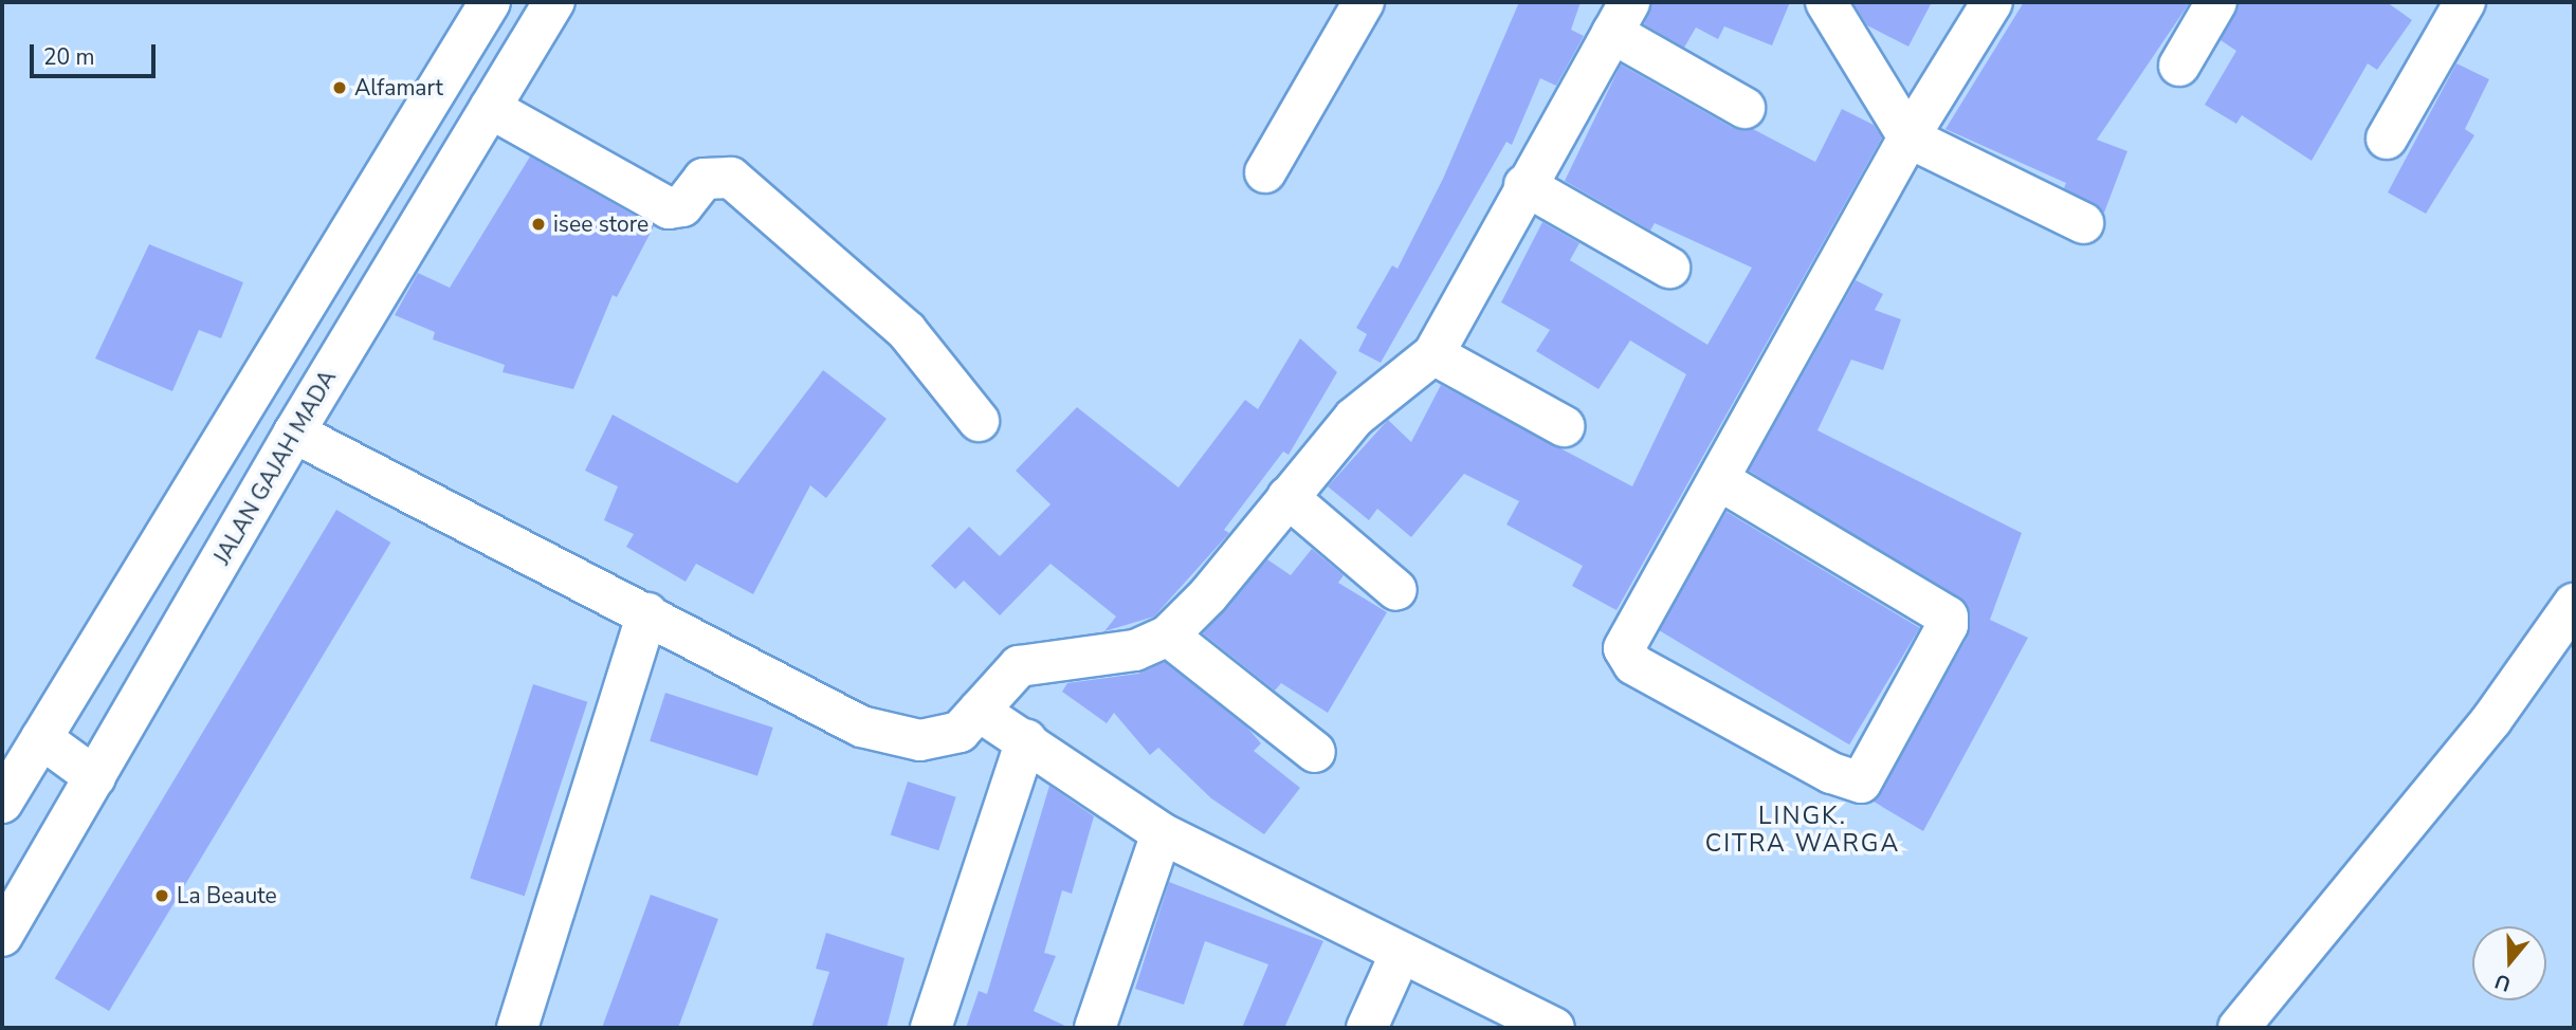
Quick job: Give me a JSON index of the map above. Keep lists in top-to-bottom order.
{
  "streets": {
    "street": ["JALAN GAJAH MADA"]
  },
  "districts": ["LINGK. CITRA WARGA"],
  "places": ["Alfamart", "isee store", "La Beaute"],
  "scale_bar": "20 m",
  "north": "bottom"
}
